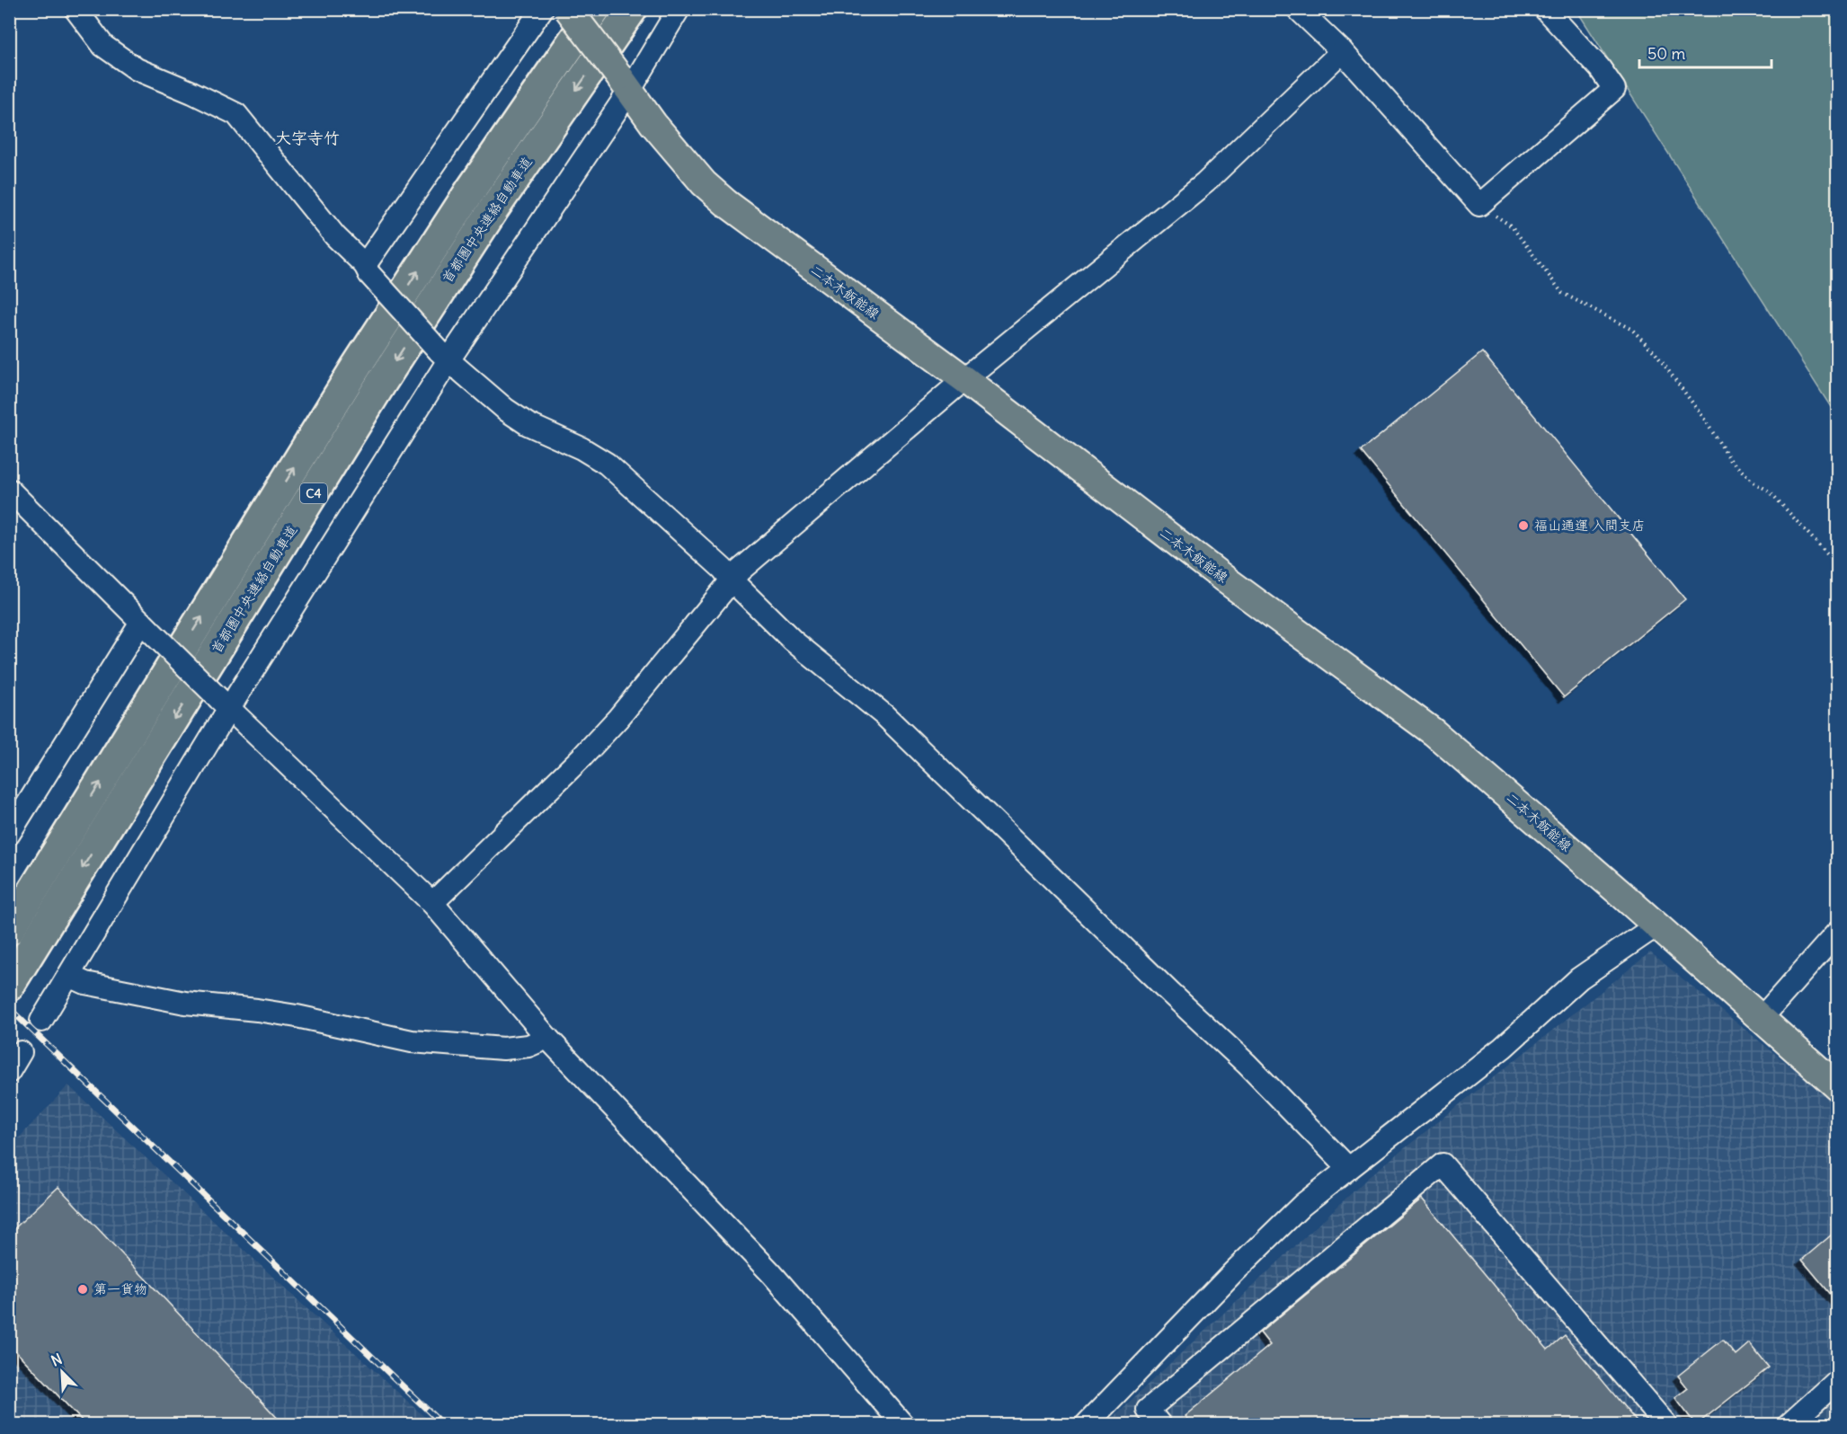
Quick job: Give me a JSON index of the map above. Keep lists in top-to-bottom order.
{
  "streets": {
    "highway": ["首都圏中央連絡自動車道", "C4"],
    "main road": ["二本木飯能線"]
  },
  "districts": ["大字寺竹"],
  "places": ["福山通運 入間支店", "第一貨物"],
  "scale_bar": "50 m",
  "north": "top left"
}
